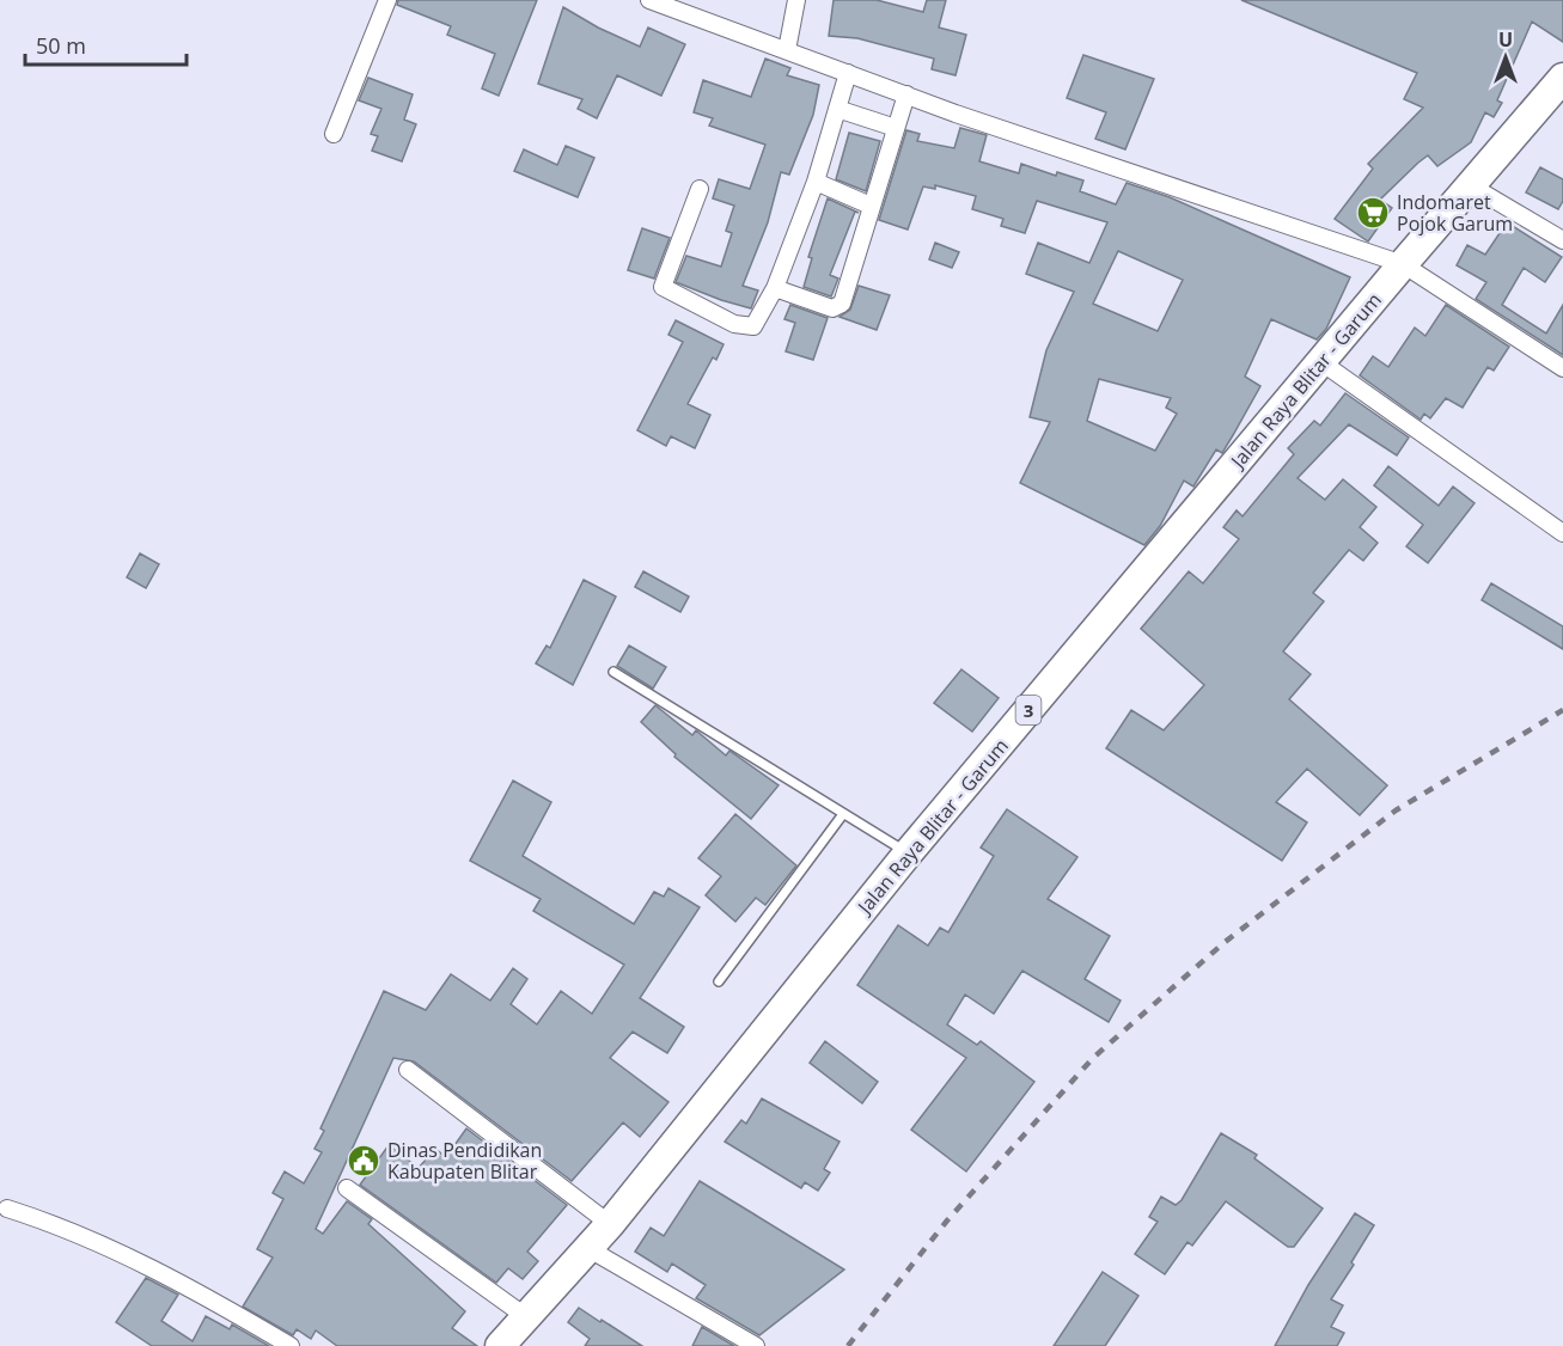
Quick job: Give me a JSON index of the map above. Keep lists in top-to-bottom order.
{
  "streets": {
    "highway": ["Jalan Raya Blitar - Garum", "3"]
  },
  "places": {
    "supermarket": ["Indomaret Pojok Garum"],
    "public building": ["Dinas Pendidikan Kabupaten Blitar"]
  },
  "scale_bar": "50 m",
  "north": "top"
}
